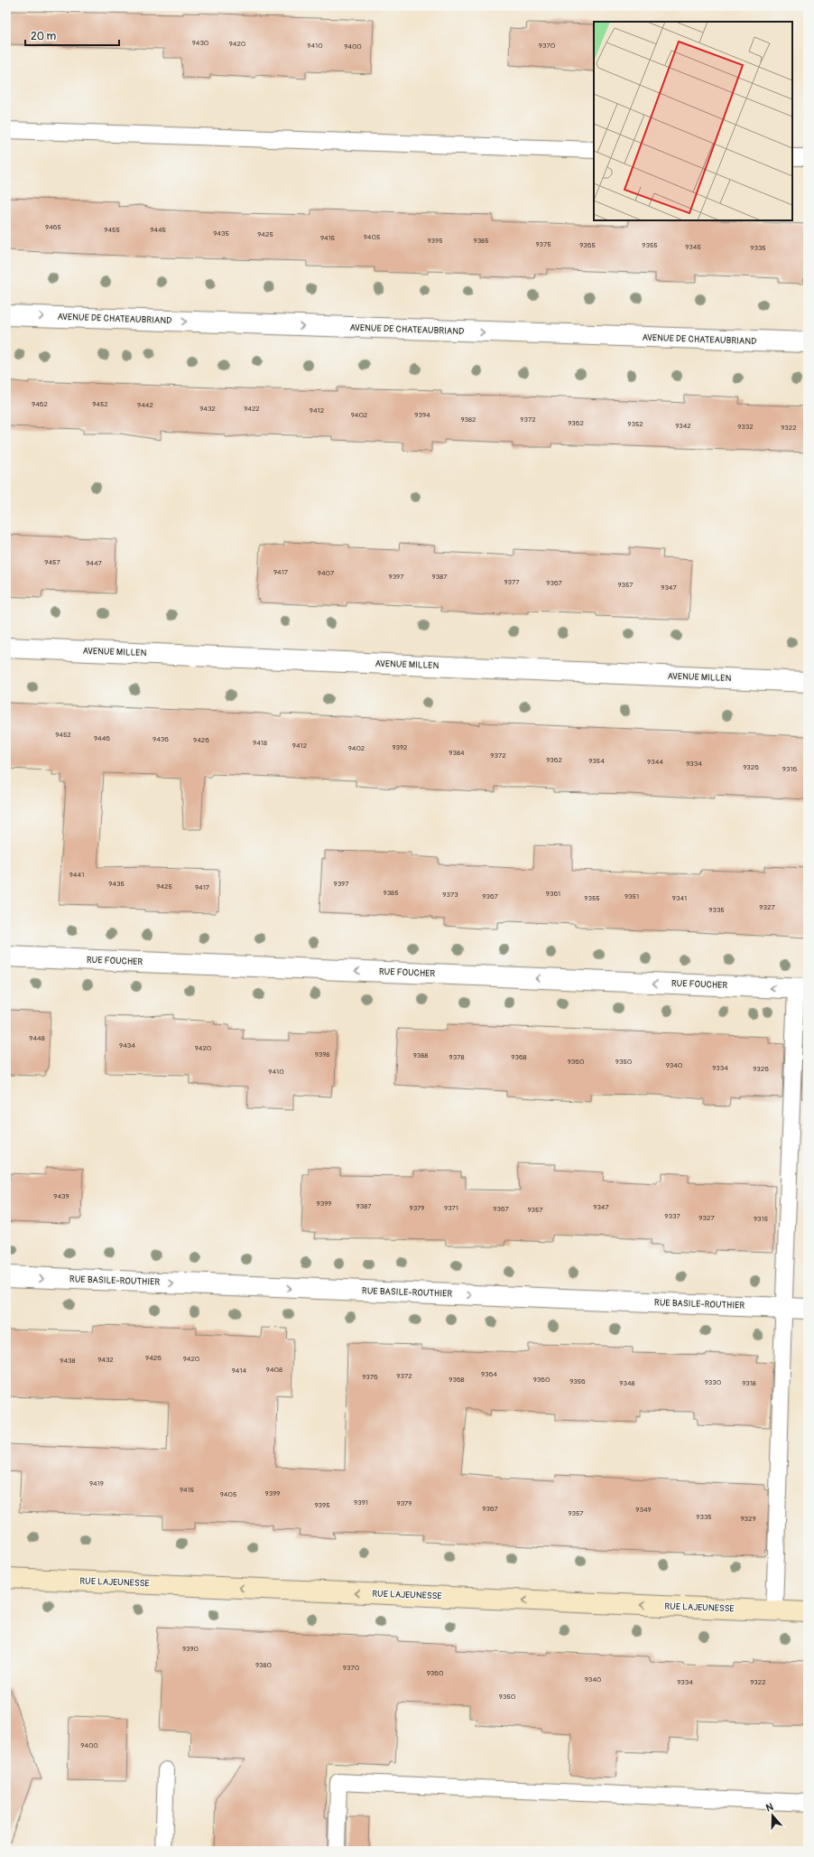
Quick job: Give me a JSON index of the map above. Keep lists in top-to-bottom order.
{
  "streets": {
    "main road": ["RUE LAJEUNESSE"],
    "street": [
      "AVENUE DE CHATEAUBRIAND",
      "AVENUE MILLEN",
      "RUE FOUCHER",
      "RUE BASILE-ROUTHIER"
    ]
  },
  "one_way": [
    "AVENUE DE CHATEAUBRIAND",
    "RUE FOUCHER",
    "RUE BASILE-ROUTHIER",
    "RUE LAJEUNESSE"
  ],
  "house_numbers": [
    "9430",
    "9420",
    "9410",
    "9370",
    "9400",
    "9465",
    "9455",
    "9445",
    "9435",
    "9425",
    "9405",
    "9415",
    "9395",
    "9385",
    "9375",
    "9365",
    "9355",
    "9345",
    "9335",
    "9462",
    "9452",
    "9442",
    "9432",
    "9422",
    "9412",
    "9402",
    "9394",
    "9382",
    "9372",
    "9362",
    "9352",
    "9342",
    "9332",
    "9322",
    "9457",
    "9447",
    "9417",
    "9407",
    "9397",
    "9387",
    "9377",
    "9367",
    "9357",
    "9347",
    "9452",
    "9446",
    "9436",
    "9426",
    "9418",
    "9412",
    "9392",
    "9402",
    "9384",
    "9372",
    "9362",
    "9354",
    "9344",
    "9334",
    "9326",
    "9316",
    "9441",
    "9435",
    "9397",
    "9425",
    "9417",
    "9385",
    "9361",
    "9373",
    "9367",
    "9351",
    "9355",
    "9341",
    "9327",
    "9335",
    "9448",
    "9434",
    "9420",
    "9398",
    "9388",
    "9378",
    "9368",
    "9360",
    "9350",
    "9340",
    "9334",
    "9326",
    "9410",
    "9439",
    "9399",
    "9387",
    "9347",
    "9379",
    "9371",
    "9367",
    "9357",
    "9337",
    "9327",
    "9315",
    "9426",
    "9420",
    "9432",
    "9438",
    "9408",
    "9414",
    "9364",
    "9372",
    "9376",
    "9368",
    "9360",
    "9356",
    "9330",
    "9348",
    "9318",
    "9419",
    "9415",
    "9399",
    "9405",
    "9391",
    "9379",
    "9395",
    "9367",
    "9349",
    "9357",
    "9335",
    "9329",
    "9390",
    "9380",
    "9370",
    "9360",
    "9340",
    "9334",
    "9322",
    "9350",
    "9400"
  ],
  "scale_bar": "20 m",
  "north": "top"
}
